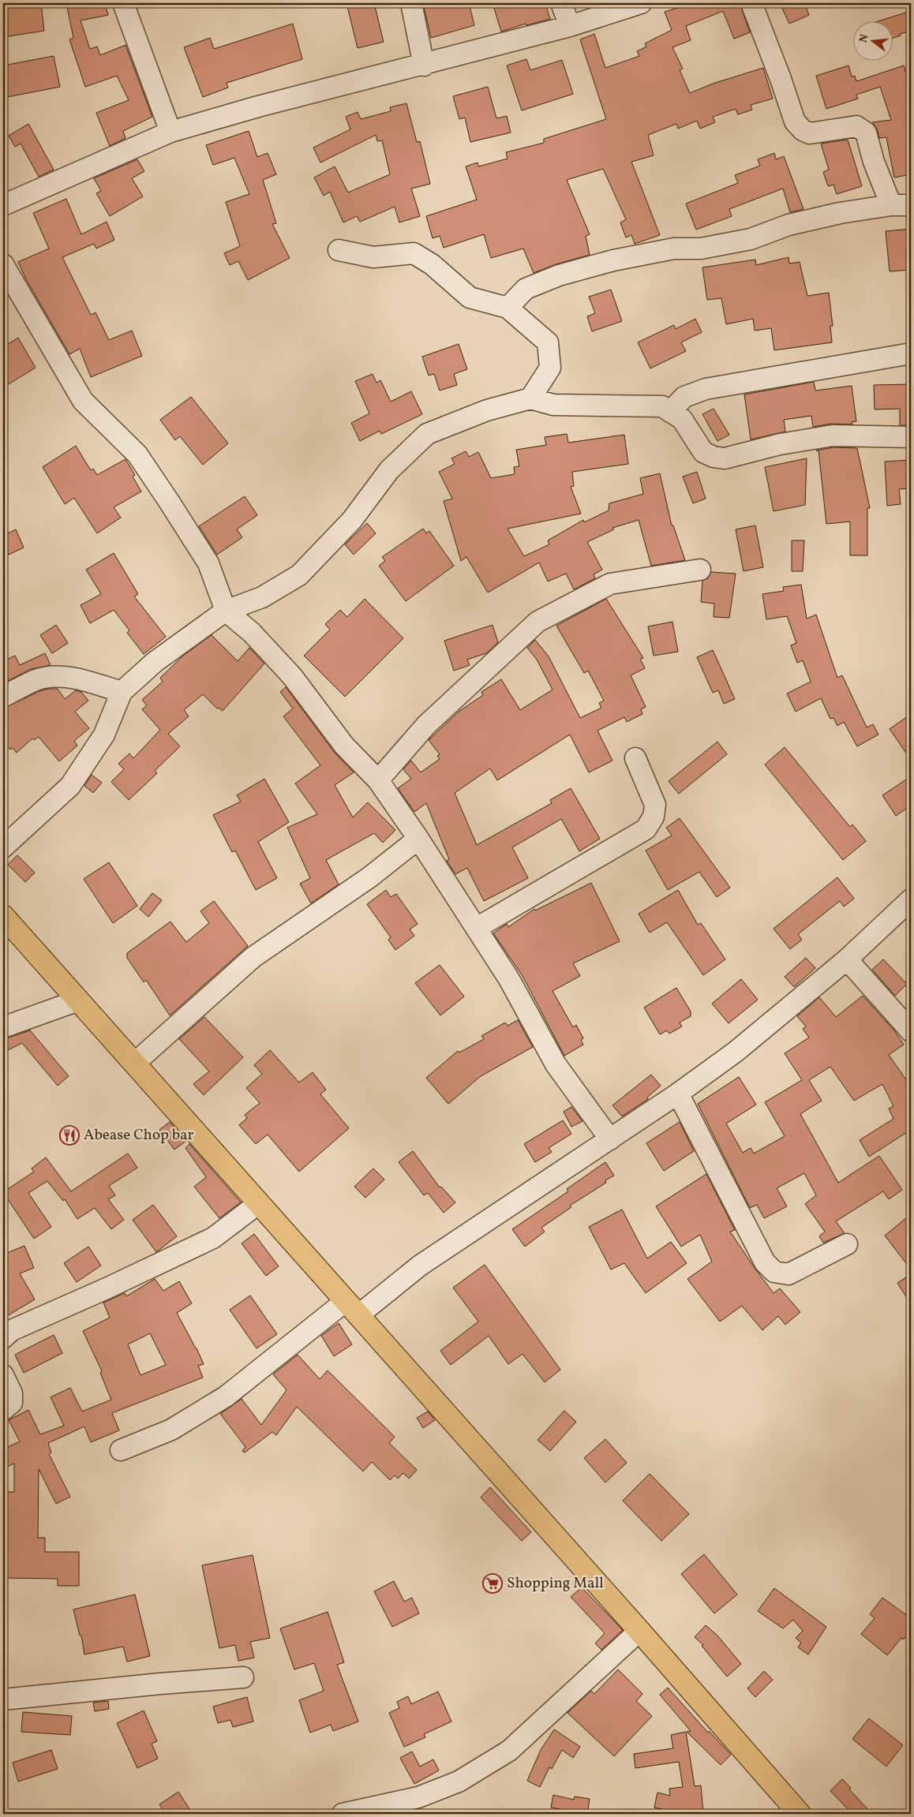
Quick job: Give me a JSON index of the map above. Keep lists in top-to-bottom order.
{
  "places": {
    "restaurant": ["Abease Chop bar"],
    "supermarket": ["Shopping Mall"]
  },
  "north": "left"
}
